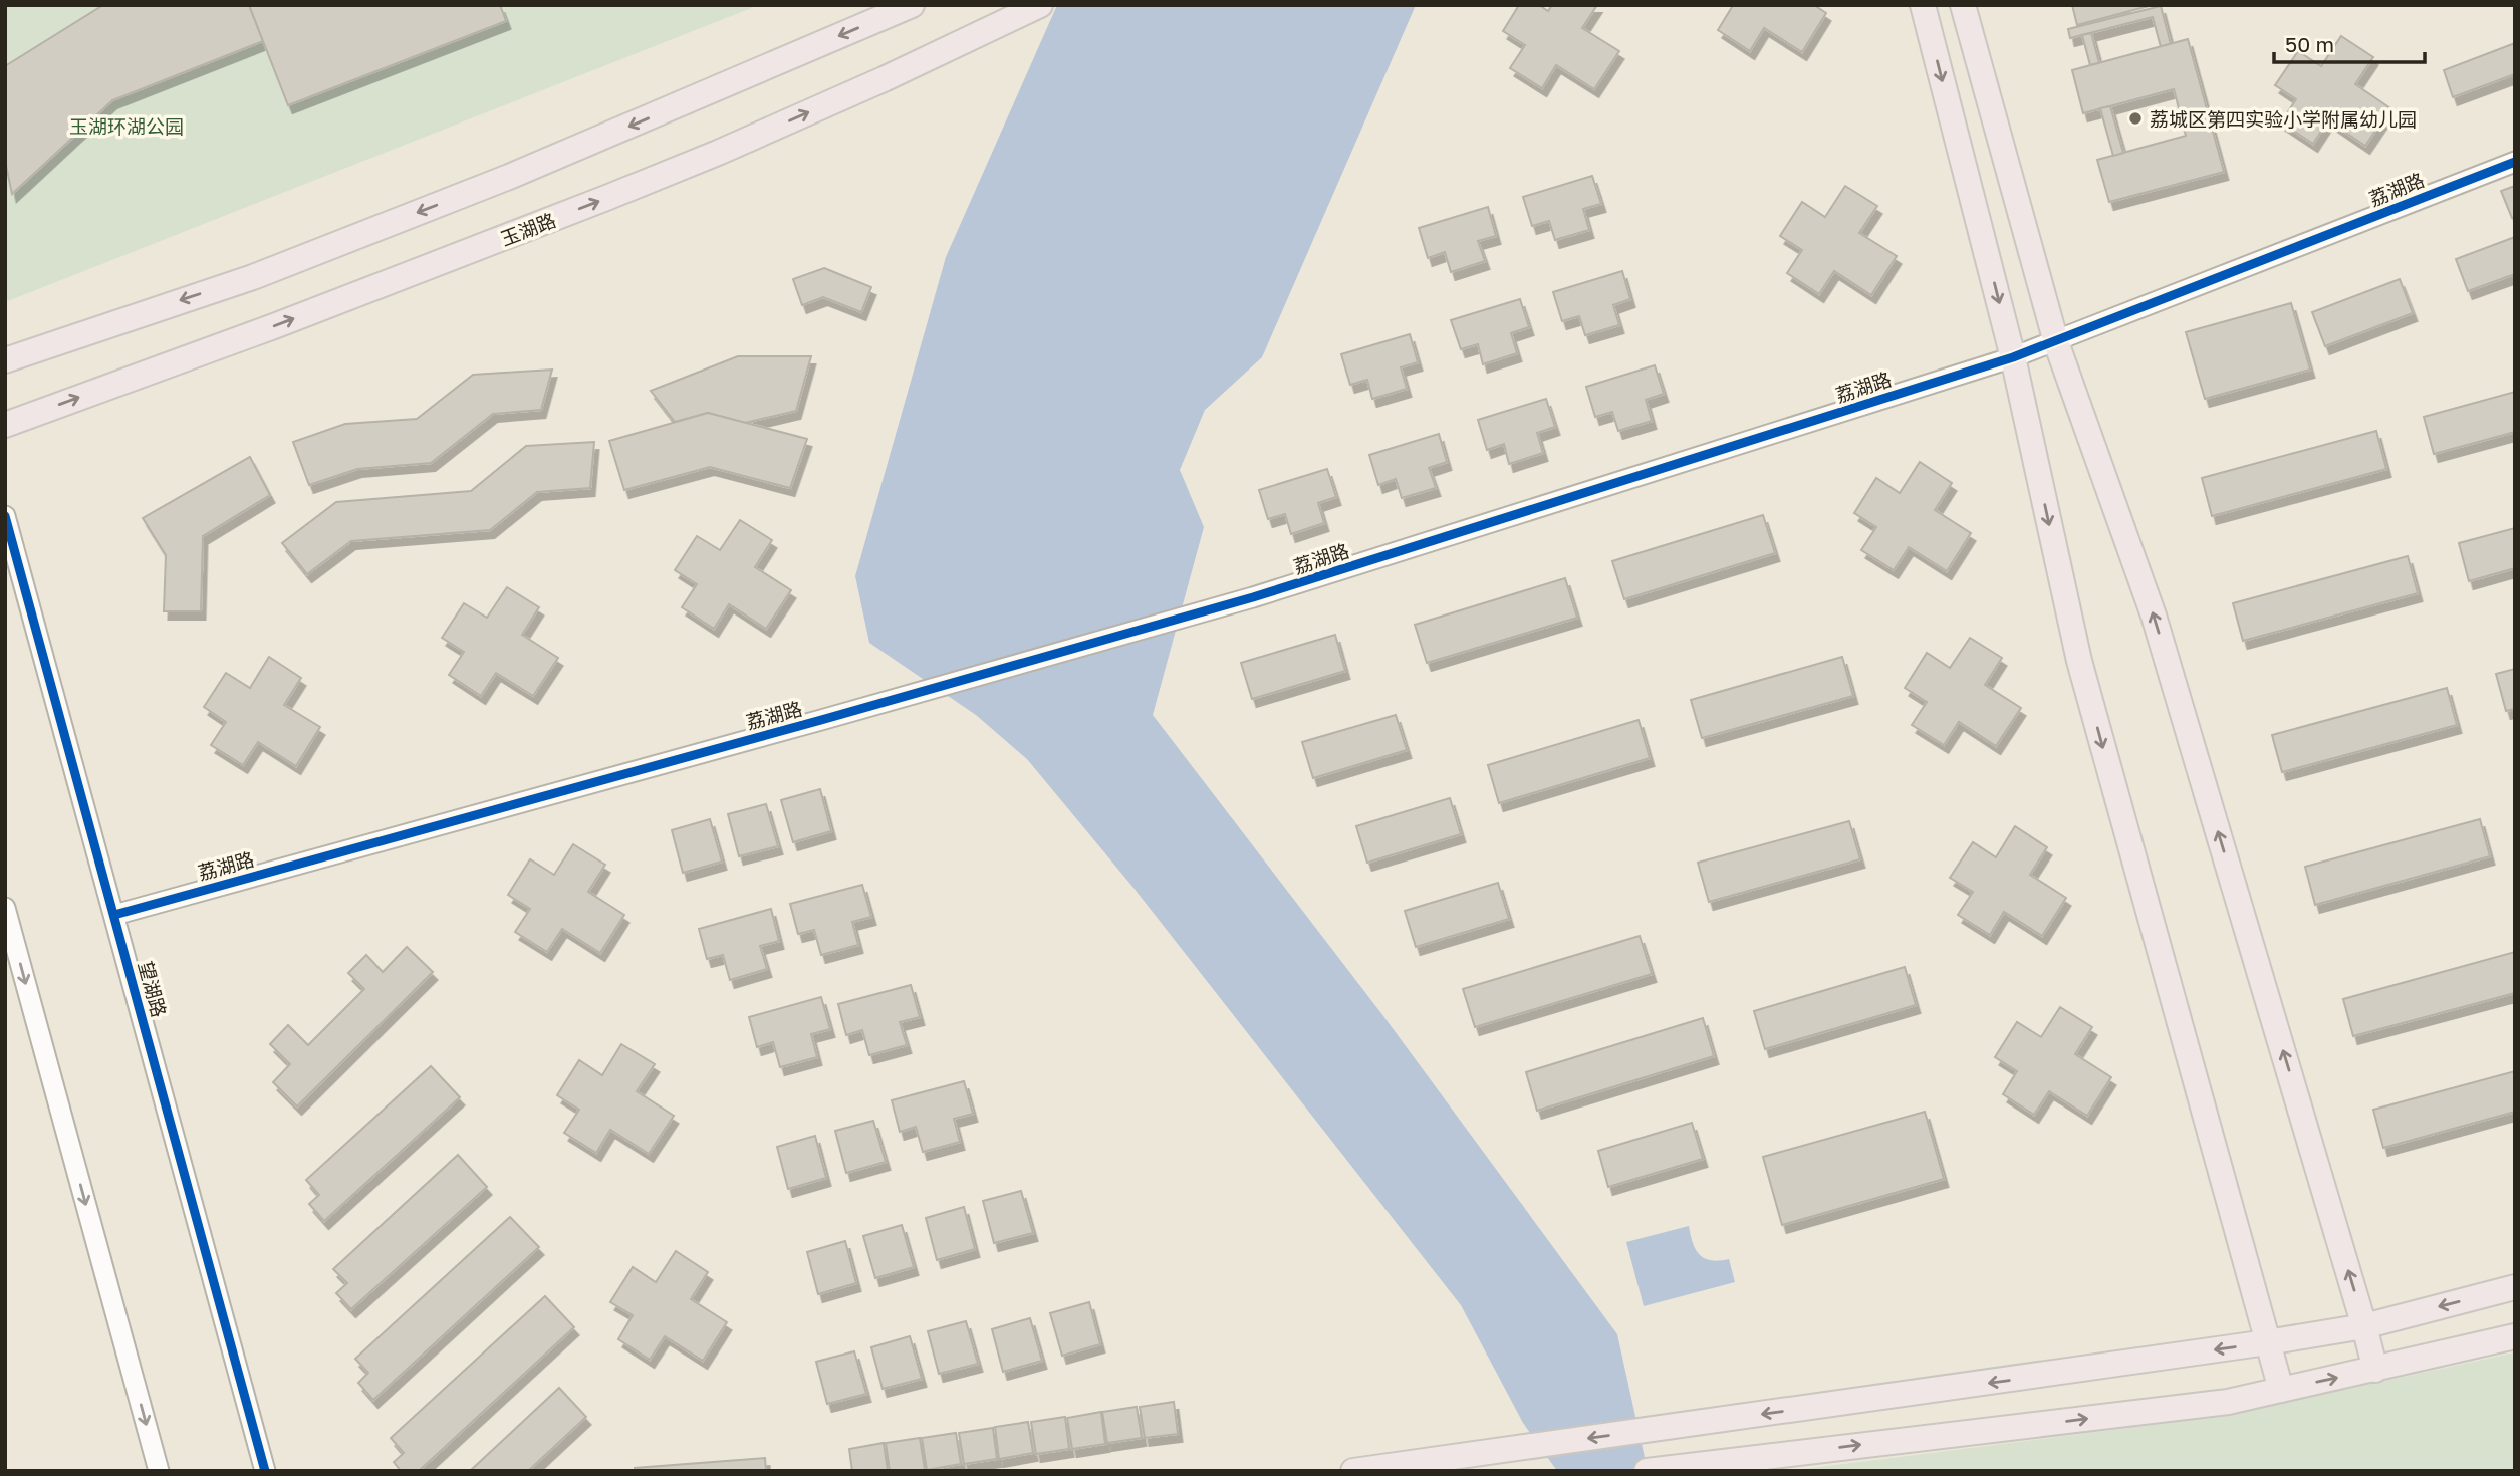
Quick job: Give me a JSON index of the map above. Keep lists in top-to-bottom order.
{
  "streets": {
    "main road": ["玉湖路"],
    "street": ["荔湖路", "望湖路"]
  },
  "crossings": [
    ["荔湖路", "望湖路"]
  ],
  "parks": ["玉湖环湖公园"],
  "places": ["荔城区第四实验小学附属幼儿园"],
  "scale_bar": "50 m"
}
